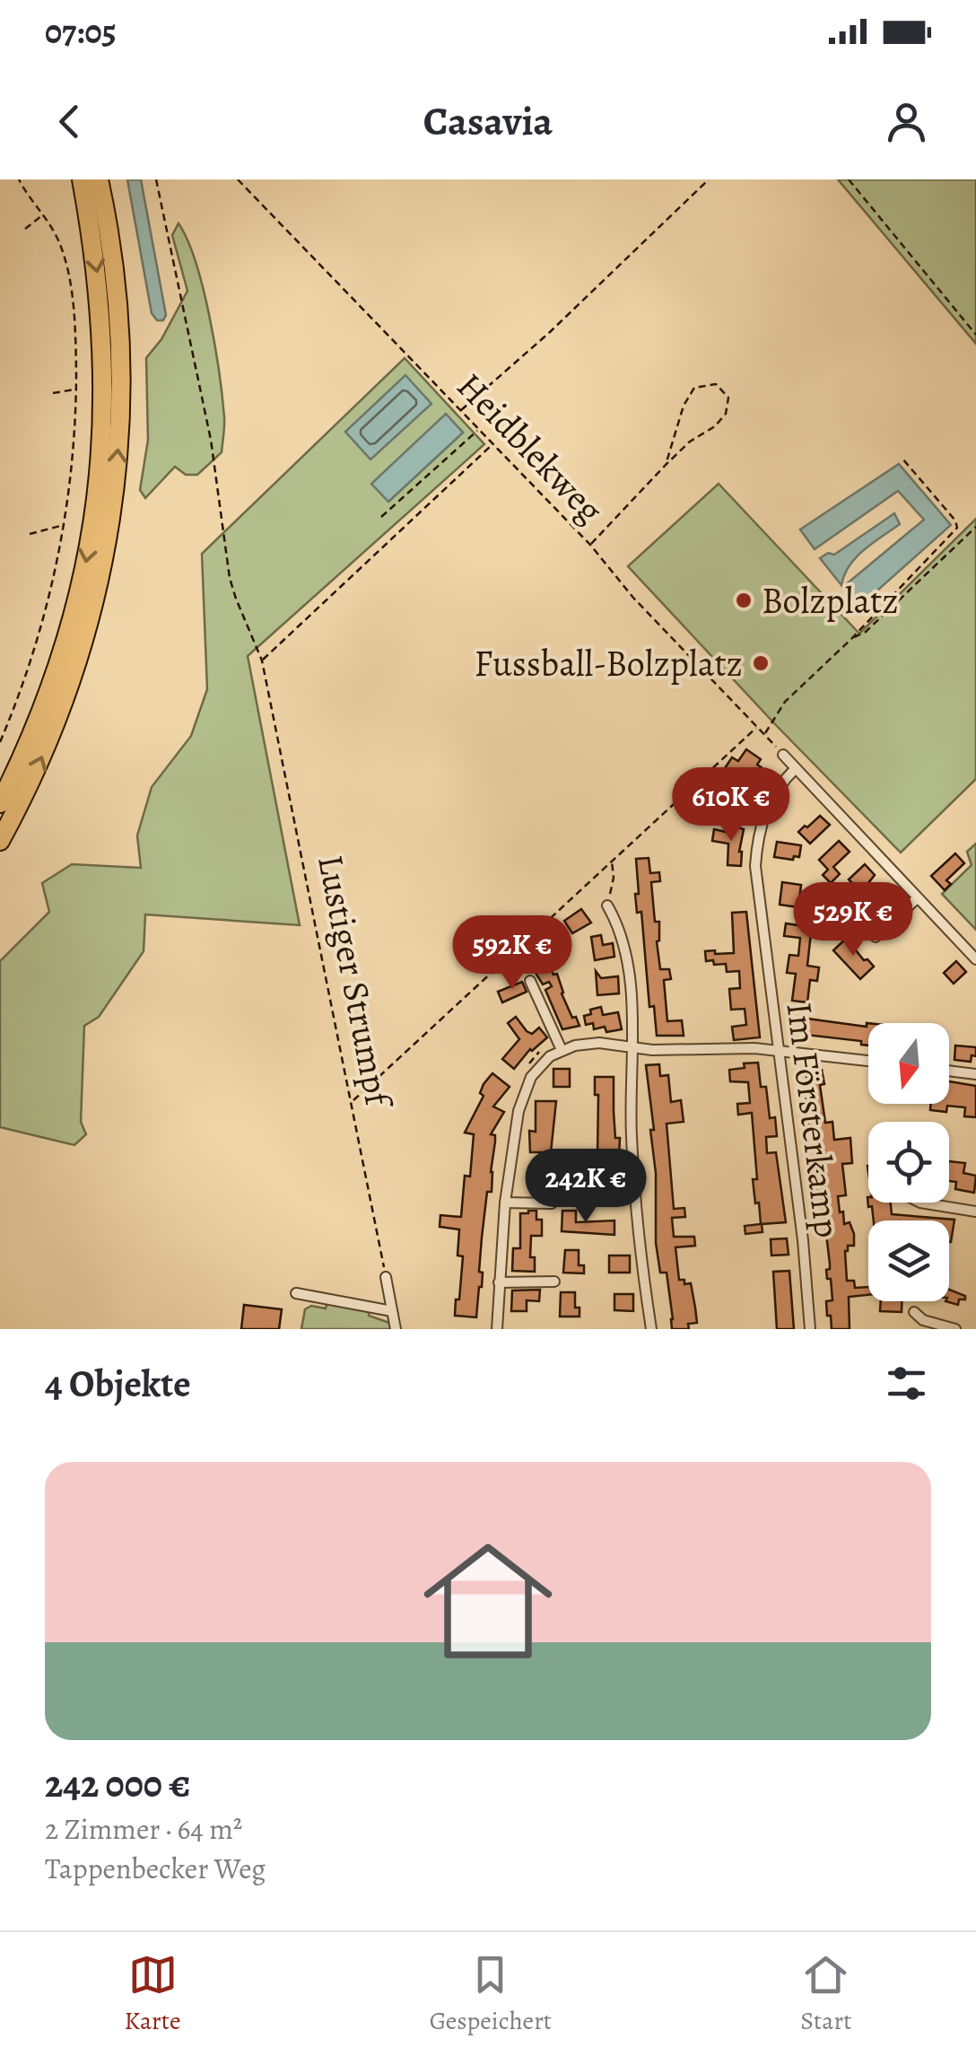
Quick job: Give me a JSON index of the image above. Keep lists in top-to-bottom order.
{
  "streets": {
    "street": ["Im Försterkamp"],
    "path": ["Heidblekweg", "Lustiger Strumpf"]
  },
  "places": ["Bolzplatz", "Fussball-Bolzplatz"],
  "north": "bottom",
  "page": {
    "status": "07:05",
    "header": "Casavia",
    "price": [
      "610K €",
      "529K €",
      "592K €",
      "242K €"
    ],
    "heading": "4 Objekte",
    "list": [
      {
        "name": "242 000 €",
        "note": "2 Zimmer · 64 m² · Tappenbecker Weg"
      }
    ],
    "tabs": ["Karte", "Gespeichert", "Start"]
  }
}
